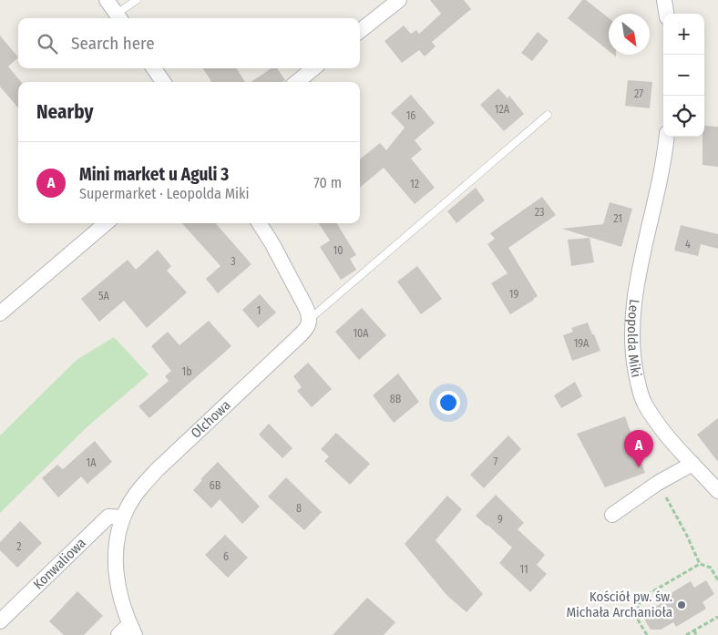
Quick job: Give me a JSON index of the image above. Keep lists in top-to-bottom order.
{
  "streets": {
    "street": ["Leopolda Miki", "Olchowa", "Konwaliowa"]
  },
  "crossings": [
    ["Olchowa", "Konwaliowa"]
  ],
  "places": ["Kościół pw. św. Michała Archanioła"],
  "house_numbers": [
    "27",
    "12A",
    "16",
    "12",
    "23",
    "21",
    "4",
    "10",
    "3",
    "19",
    "5A",
    "1",
    "10A",
    "19A",
    "1b",
    "8B",
    "7",
    "1A",
    "6B",
    "8",
    "9",
    "2",
    "6",
    "11"
  ],
  "north": "bottom right",
  "page": {
    "map_buttons": ["+", "−"],
    "search": "Search here",
    "heading": "Nearby",
    "list": [
      {
        "mark": "A",
        "name": "Mini market u Aguli 3",
        "note": "Supermarket · Leopolda Miki",
        "value": "70 m"
      }
    ],
    "pins": "A"
  }
}
